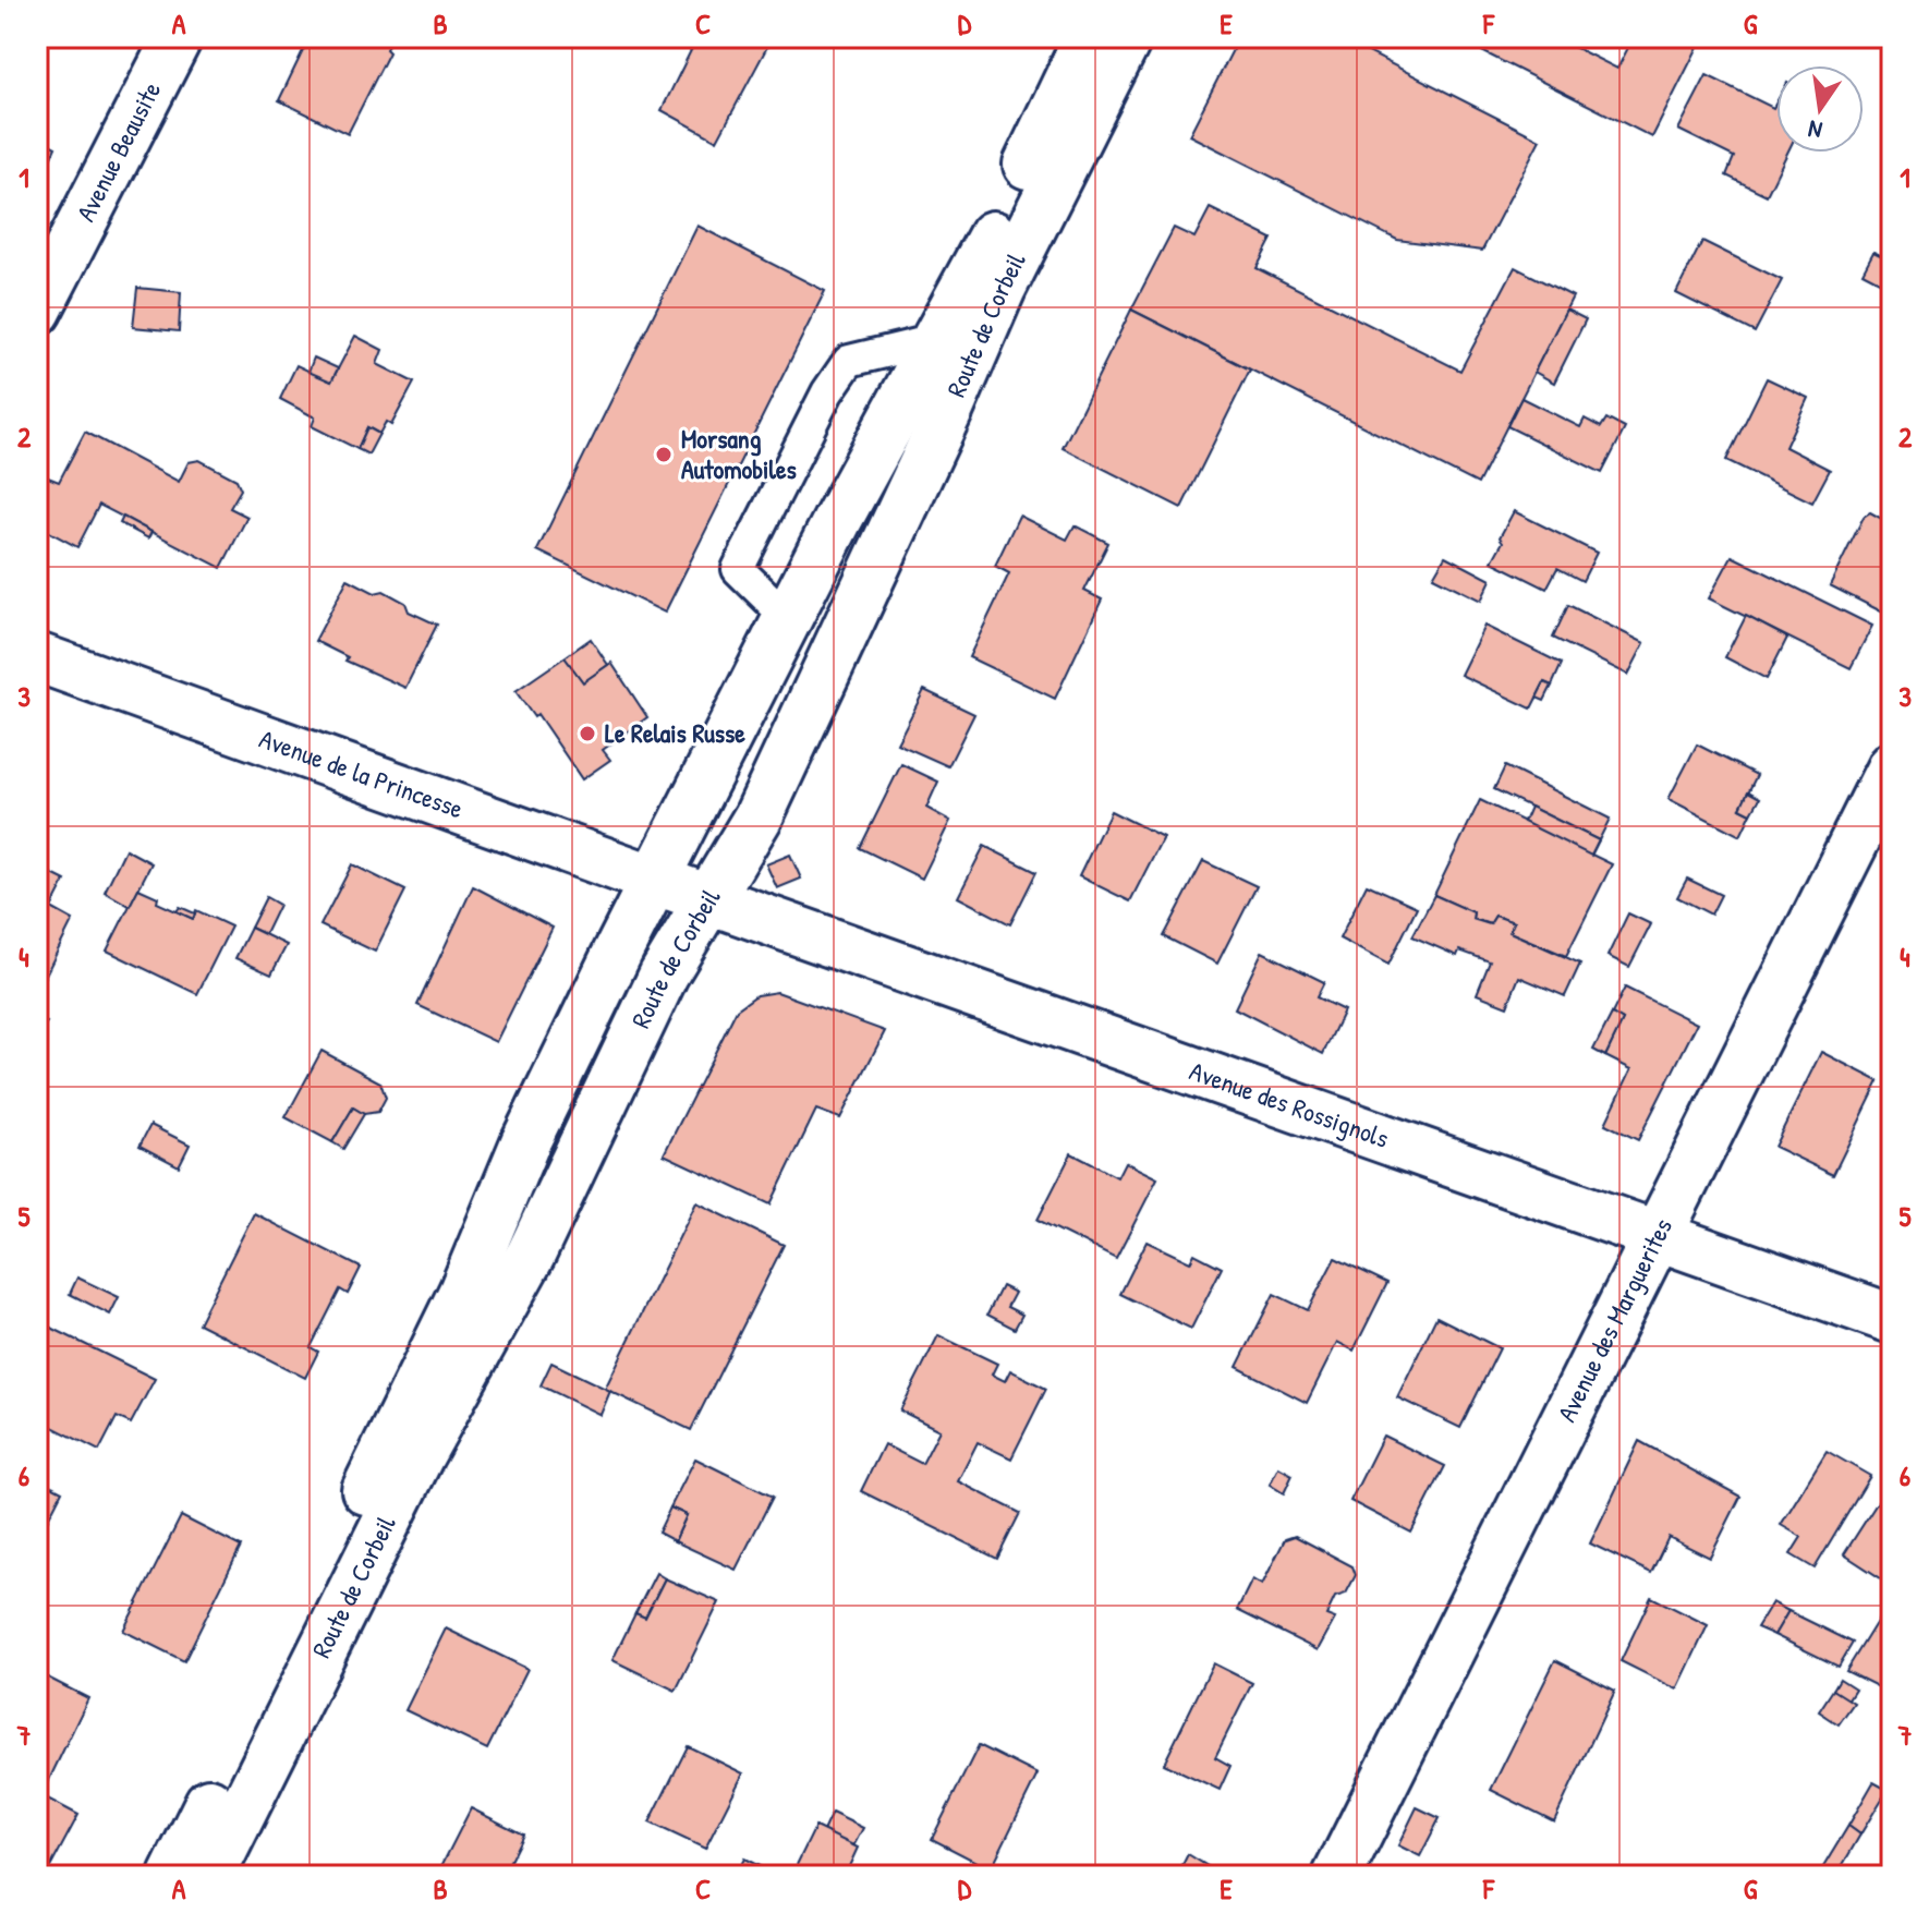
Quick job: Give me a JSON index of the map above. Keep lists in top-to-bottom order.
{
  "streets": {
    "main road": [
      "Avenue Beausite",
      "Route de Corbeil",
      "Avenue de la Princesse",
      "Avenue des Rossignols",
      "Avenue des Marguerites"
    ]
  },
  "crossings": [
    ["Route de Corbeil", "Avenue de la Princesse"],
    ["Route de Corbeil", "Avenue des Rossignols"],
    ["Avenue de la Princesse", "Avenue des Rossignols"],
    ["Avenue des Rossignols", "Avenue des Marguerites"]
  ],
  "places": ["Morsang Automobiles", "Le Relais Russe"],
  "north": "bottom",
  "grid": {
    "columns": [
      "A",
      "B",
      "C",
      "D",
      "E",
      "F",
      "G"
    ],
    "rows": [
      "1",
      "2",
      "3",
      "4",
      "5",
      "6",
      "7"
    ]
  }
}
